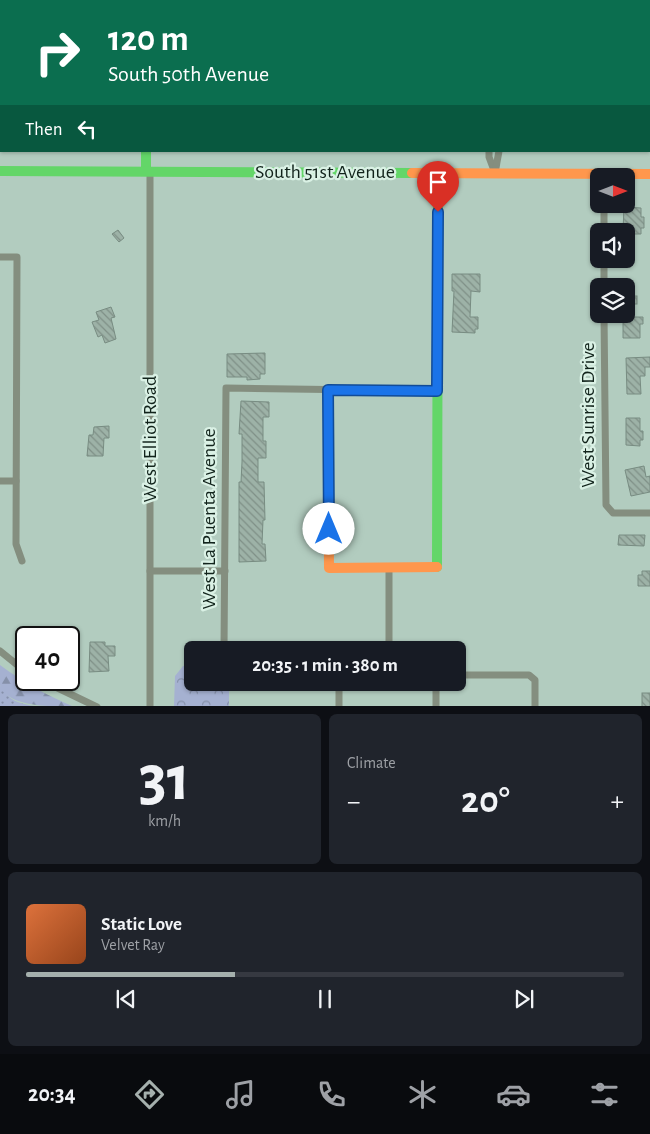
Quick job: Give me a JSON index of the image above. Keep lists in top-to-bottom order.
{
  "streets": {
    "street": [
      "South 51st Avenue",
      "West Sunrise Drive",
      "West Elliot Road",
      "West La Puenta Avenue"
    ]
  },
  "crossings": [
    ["South 51st Avenue", "West Elliot Road"]
  ],
  "north": "right",
  "page": {
    "turn": ["120 m", "South 50th Avenue"],
    "then": "Then",
    "limit": "40",
    "trip": "20:35 · 1 min · 380 m",
    "tile": [
      ["31", "km/h"],
      "Climate"
    ],
    "heat": ["−", "20°", "+"],
    "song": ["Static Love", "Velvet Ray"],
    "tabs": "20:34"
  }
}
